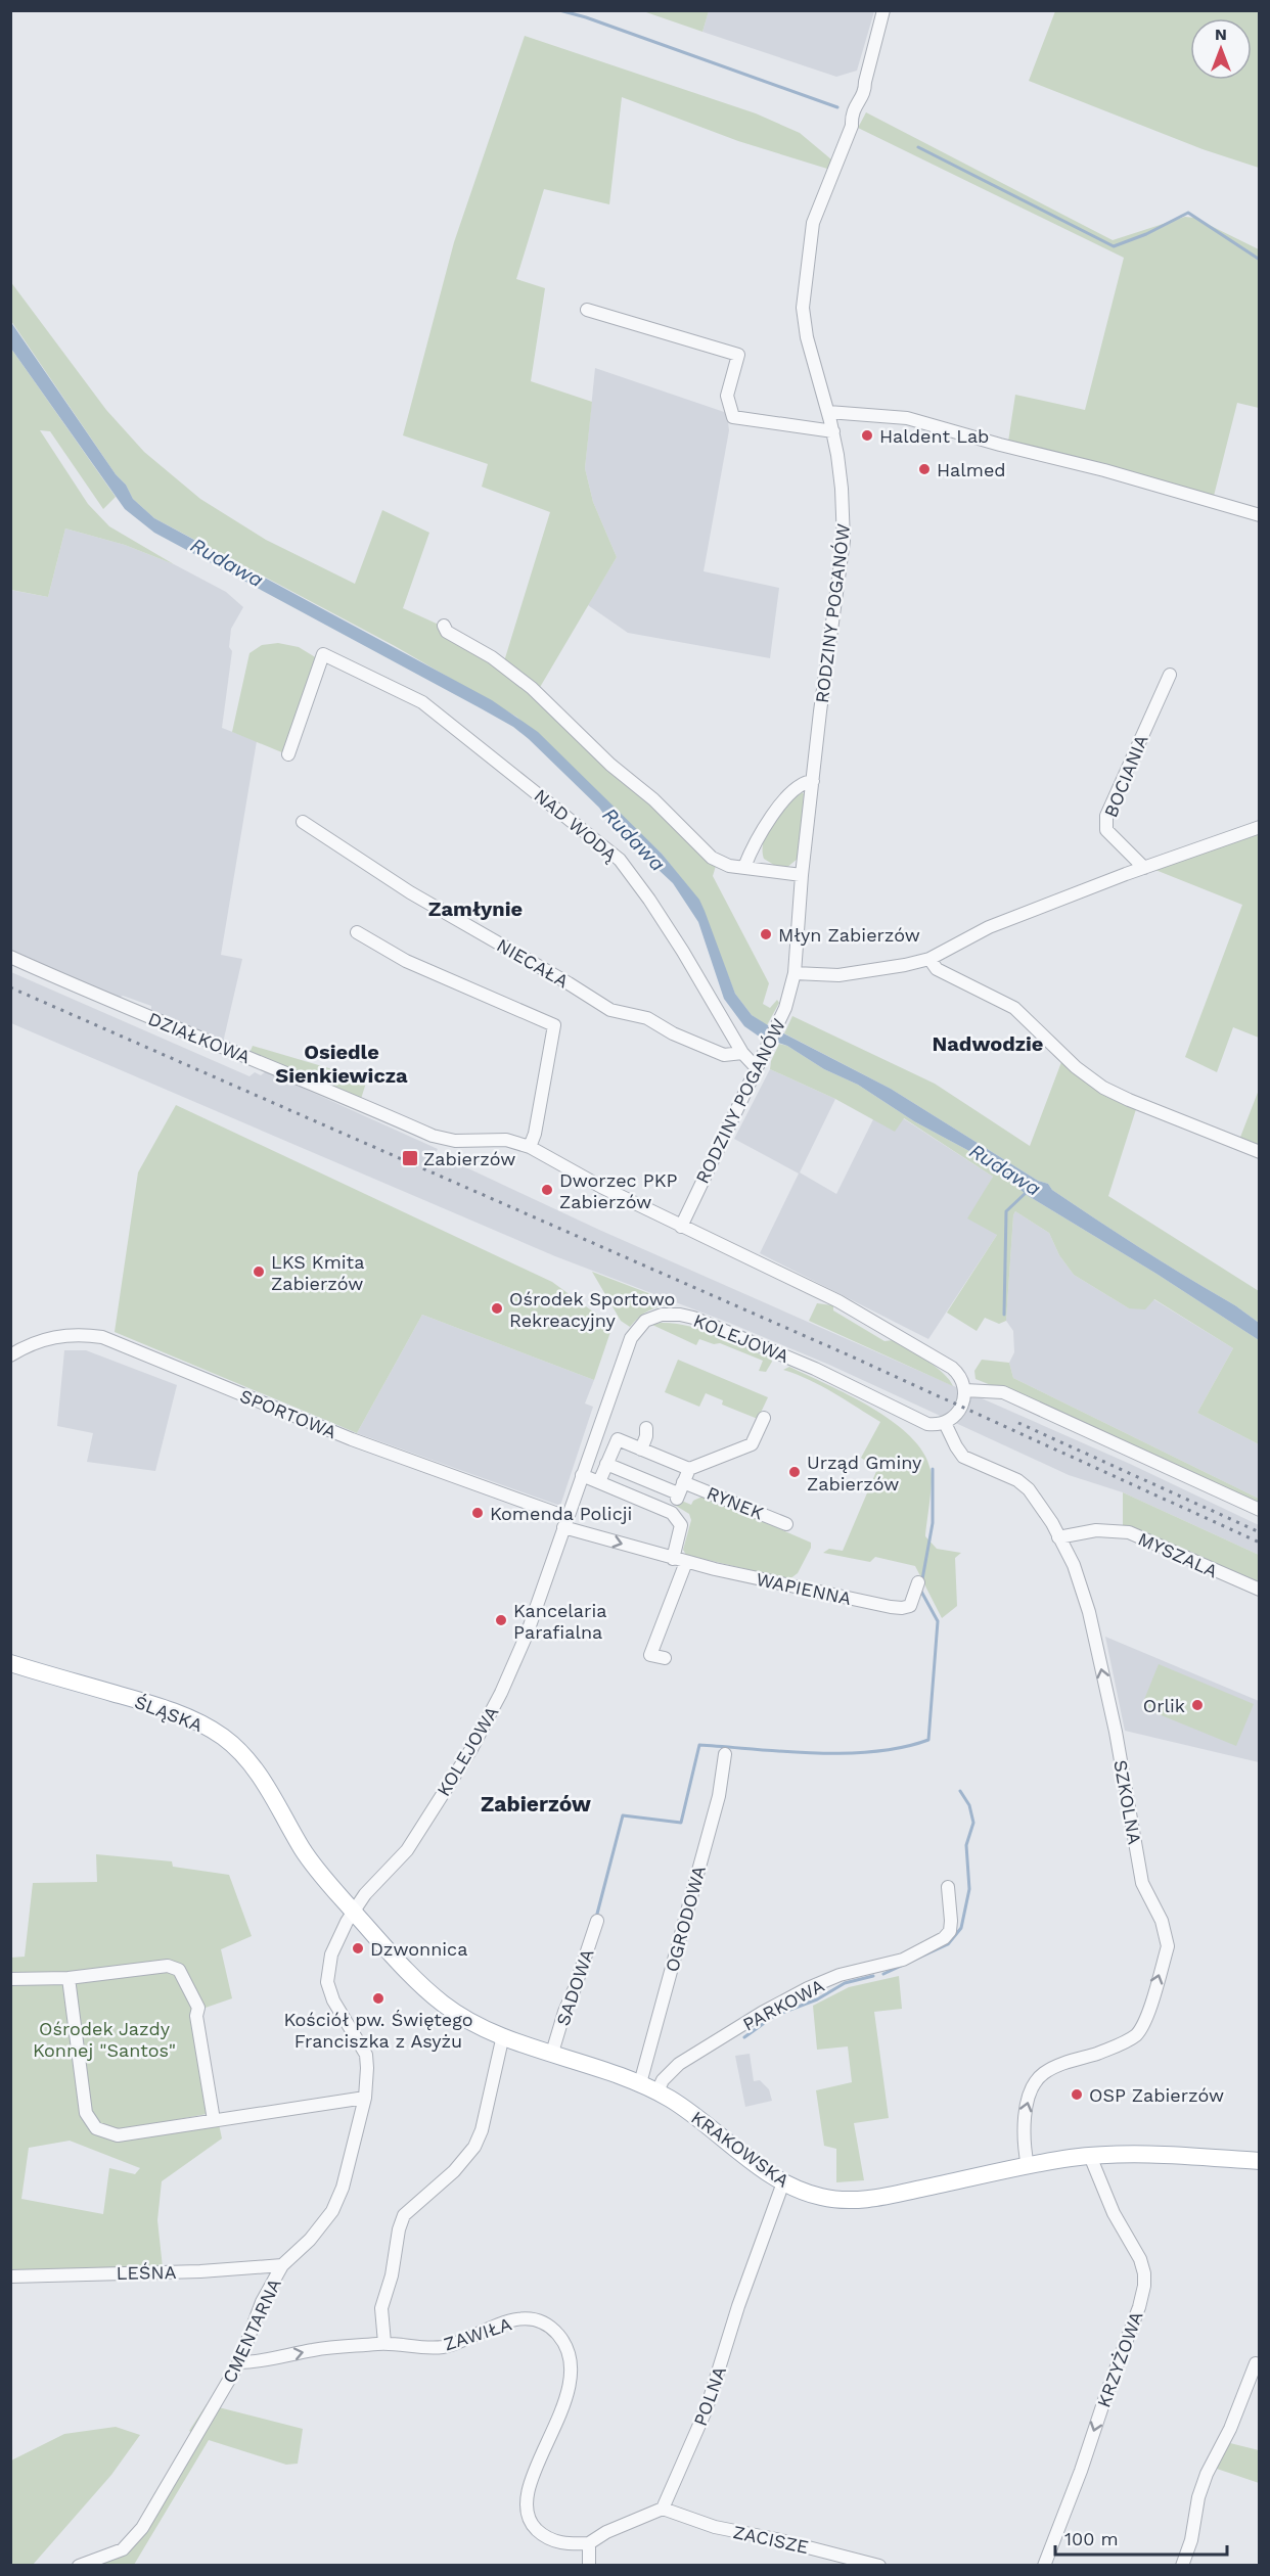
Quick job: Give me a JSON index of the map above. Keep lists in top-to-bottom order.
{
  "streets": {
    "main road": ["ŚLĄSKA", "KRAKOWSKA"],
    "street": [
      "RODZINY POGANÓW",
      "BOCIANIA",
      "NAD WODĄ",
      "NIECAŁA",
      "DZIAŁKOWA",
      "KOLEJOWA",
      "SPORTOWA",
      "RYNEK",
      "MYSZALA",
      "WAPIENNA",
      "SZKOLNA",
      "OGRODOWA",
      "SADOWA",
      "PARKOWA",
      "LEŚNA",
      "CMENTARNA",
      "ZAWIŁA",
      "KRZYŻOWA",
      "POLNA",
      "ZACISZE"
    ]
  },
  "crossings": [
    ["RODZINY POGANÓW", "NAD WODĄ"],
    ["NAD WODĄ", "NIECAŁA"],
    ["KOLEJOWA", "SPORTOWA"],
    ["KOLEJOWA", "WAPIENNA"],
    ["KOLEJOWA", "ŚLĄSKA"],
    ["KOLEJOWA", "SZKOLNA"],
    ["KOLEJOWA", "KRAKOWSKA"],
    ["KOLEJOWA", "CMENTARNA"],
    ["SPORTOWA", "WAPIENNA"],
    ["MYSZALA", "SZKOLNA"],
    ["ŚLĄSKA", "KRAKOWSKA"],
    ["ŚLĄSKA", "CMENTARNA"],
    ["SZKOLNA", "KRAKOWSKA"],
    ["OGRODOWA", "KRAKOWSKA"],
    ["SADOWA", "KRAKOWSKA"],
    ["PARKOWA", "KRAKOWSKA"],
    ["KRAKOWSKA", "CMENTARNA"],
    ["KRAKOWSKA", "KRZYŻOWA"],
    ["KRAKOWSKA", "POLNA"],
    ["LEŚNA", "CMENTARNA"],
    ["CMENTARNA", "ZAWIŁA"],
    ["POLNA", "ZACISZE"]
  ],
  "one_way": ["SZKOLNA", "KRZYŻOWA"],
  "districts": [
    "Zamłynie",
    "Nadwodzie",
    "Osiedle Sienkiewicza",
    "Zabierzów"
  ],
  "water": ["Rudawa"],
  "parks": ["Ośrodek Jazdy Konnej \"Santos\""],
  "places": {
    "other": [
      "Haldent Lab",
      "Halmed",
      "Młyn Zabierzów",
      "Dworzec PKP Zabierzów",
      "LKS Kmita Zabierzów",
      "Ośrodek Sportowo Rekreacyjny",
      "Urząd Gminy Zabierzów",
      "Komenda Policji",
      "Kancelaria Parafialna",
      "Orlik",
      "Dzwonnica",
      "Kościół pw. Świętego Franciszka z Asyżu",
      "OSP Zabierzów"
    ],
    "transit": ["Zabierzów"]
  },
  "scale_bar": "100 m",
  "north": "top"
}
